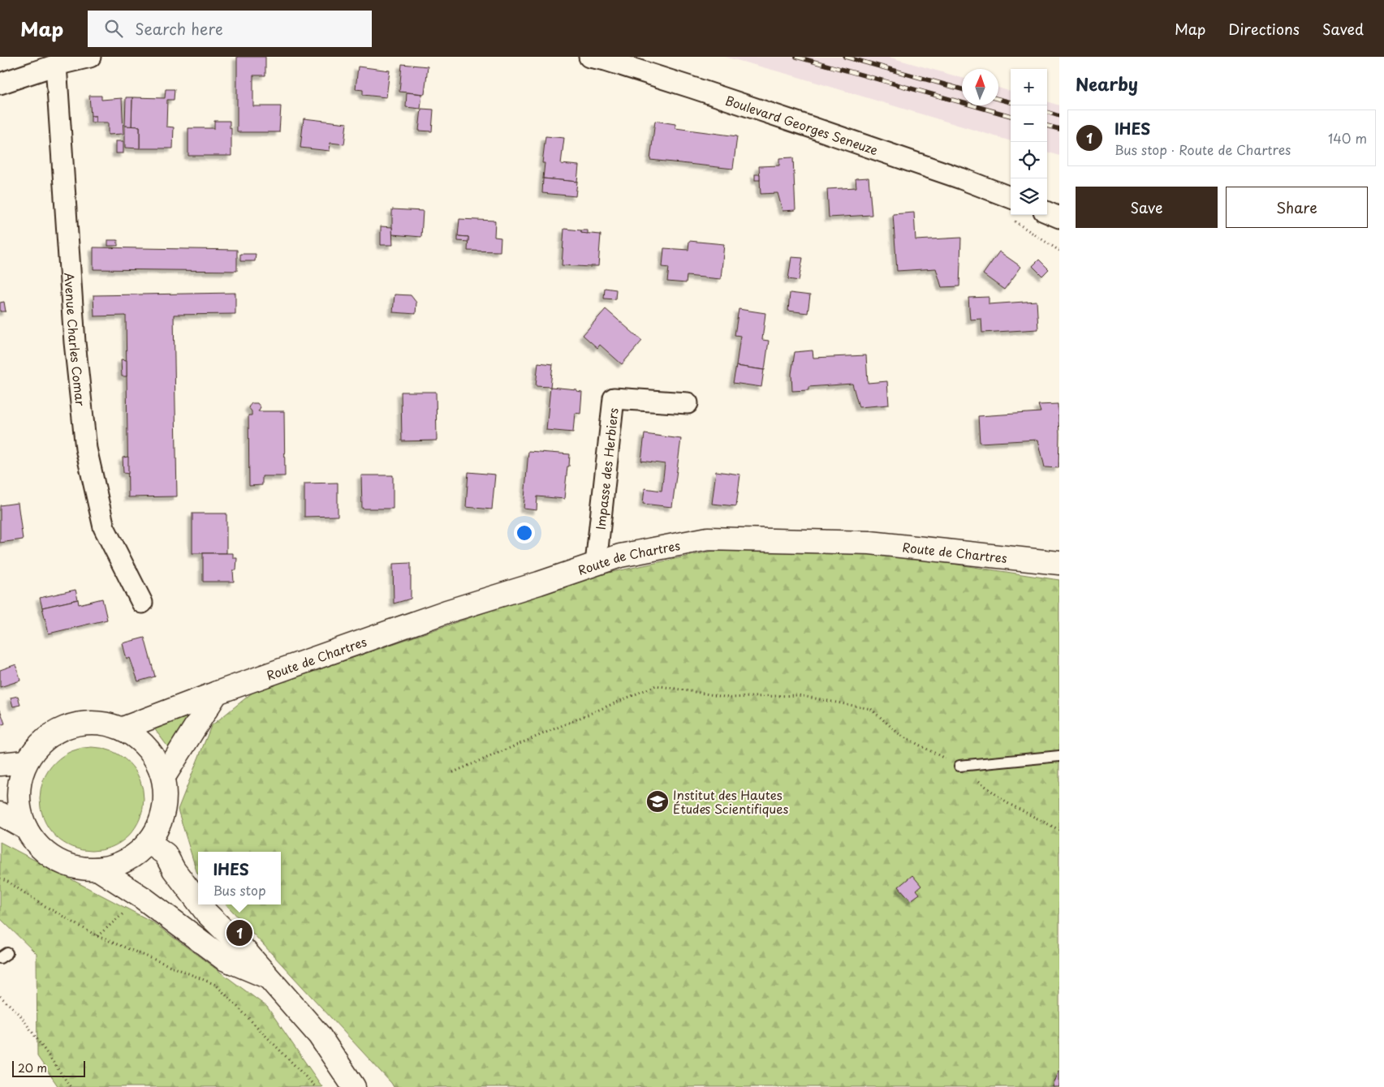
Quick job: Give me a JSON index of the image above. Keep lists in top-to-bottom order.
{
  "streets": {
    "main road": ["Route de Chartres"],
    "street": ["Boulevard Georges Seneuze", "Avenue Charles Comar", "Impasse des Herbiers"]
  },
  "crossings": [
    ["Impasse des Herbiers", "Route de Chartres"]
  ],
  "places": {
    "school or university": ["Institut des Hautes Études Scientifiques"]
  },
  "scale_bar": "20 m",
  "north": "top",
  "page": {
    "header": "Map",
    "search": "Search here",
    "nav": ["Map", "Directions", "Saved"],
    "heading": "Nearby",
    "map_buttons": ["+", "−"],
    "list": [
      {
        "mark": "1",
        "name": "IHES",
        "note": "Bus stop · Route de Chartres",
        "value": "140 m"
      }
    ],
    "buttons": ["Save", "Share"],
    "popup": ["IHES", "Bus stop"],
    "pins": "1",
    "scale": "20 m"
  }
}
